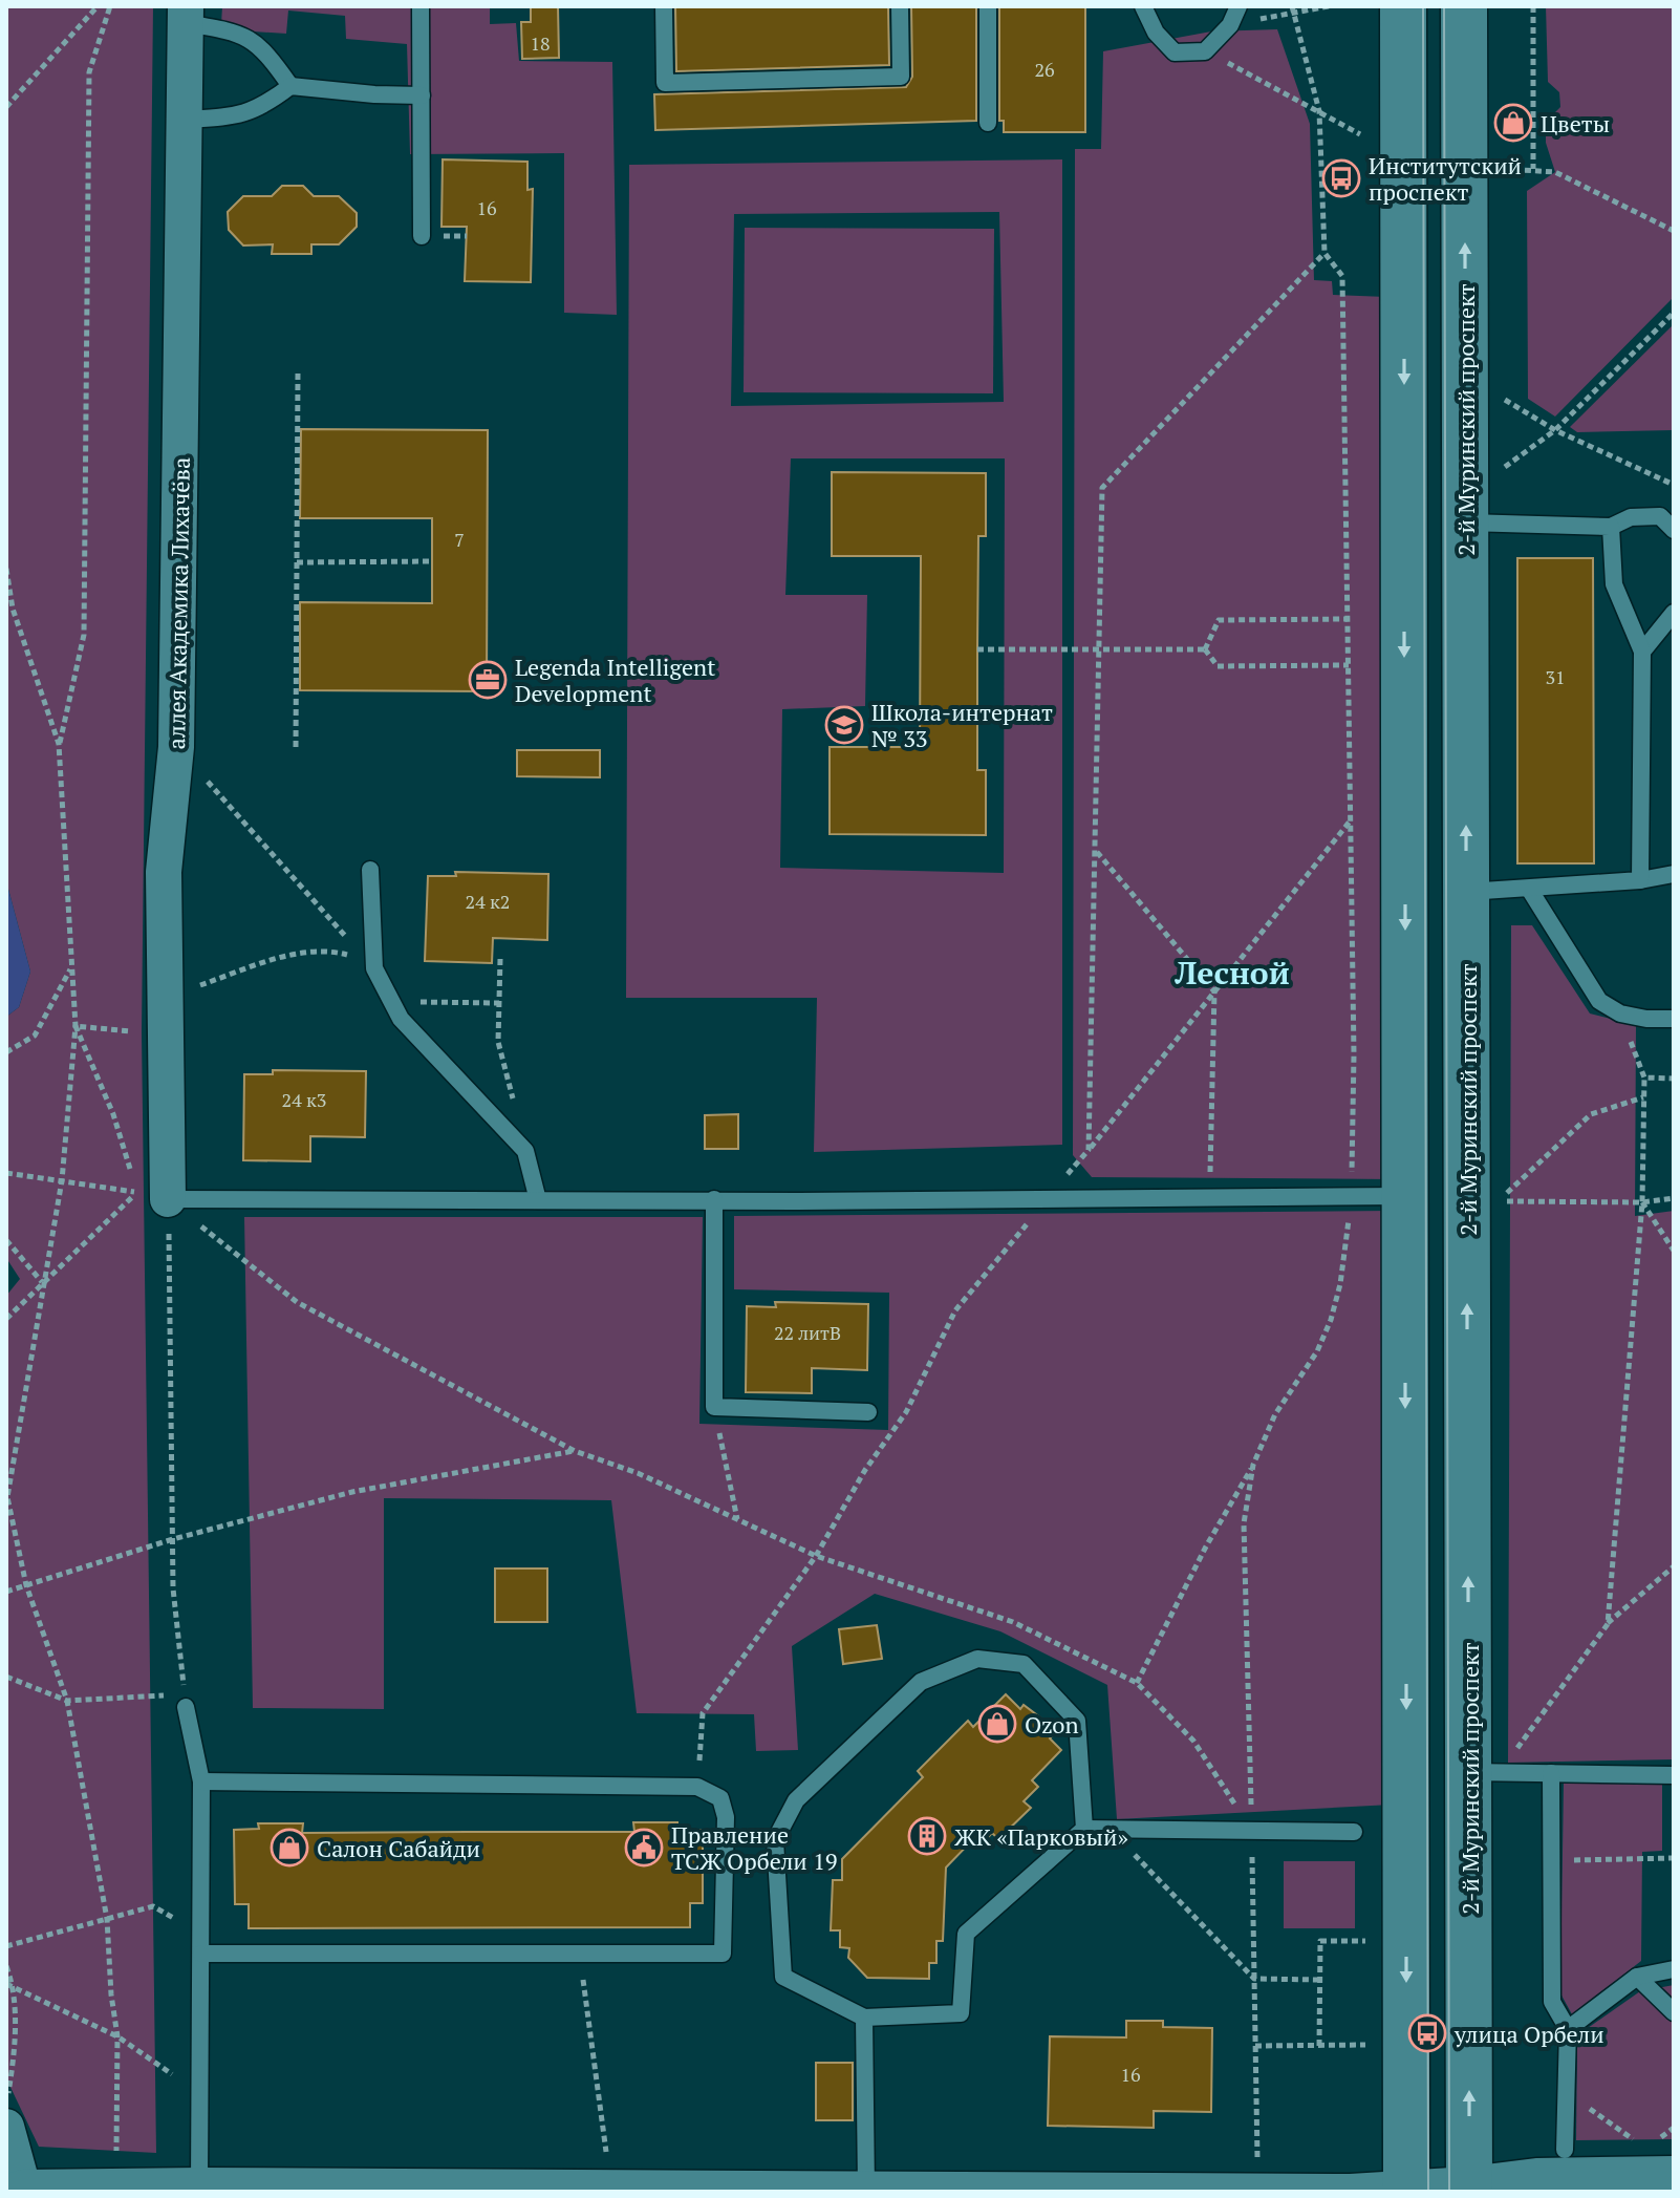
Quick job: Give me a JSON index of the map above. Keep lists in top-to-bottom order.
{
  "streets": {
    "main road": ["2-й Муринский проспект"],
    "street": ["аллея Академика Лихачёва"]
  },
  "districts": ["Лесной"],
  "places": {
    "shop": ["Цветы", "Ozon", "Салон Сабайди"],
    "bus stop": ["Институтский проспект", "улица Орбели"],
    "office": ["Legenda Intelligent Development"],
    "school or university": ["Школа-интернат № 33"],
    "building": ["ЖК «Парковый»"],
    "public building": ["Правление ТСЖ Орбели 19"]
  },
  "house_numbers": [
    "18",
    "26",
    "16",
    "7",
    "31",
    "24 к2",
    "24 к3",
    "22 литВ",
    "16"
  ]
}
